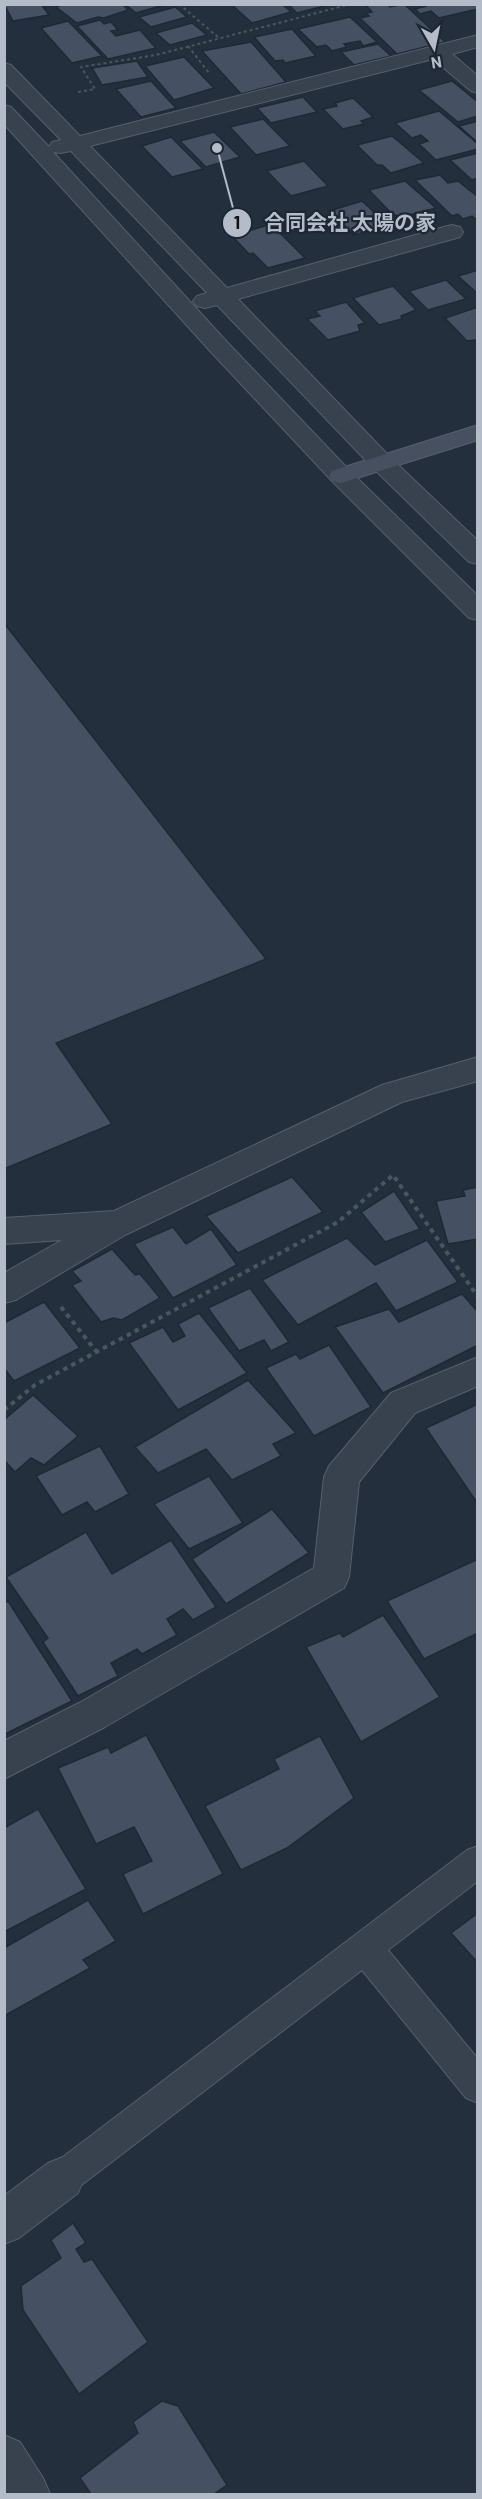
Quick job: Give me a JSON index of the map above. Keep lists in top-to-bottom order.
{
  "places": ["合同会社 太陽の家"],
  "north": "bottom"
}
